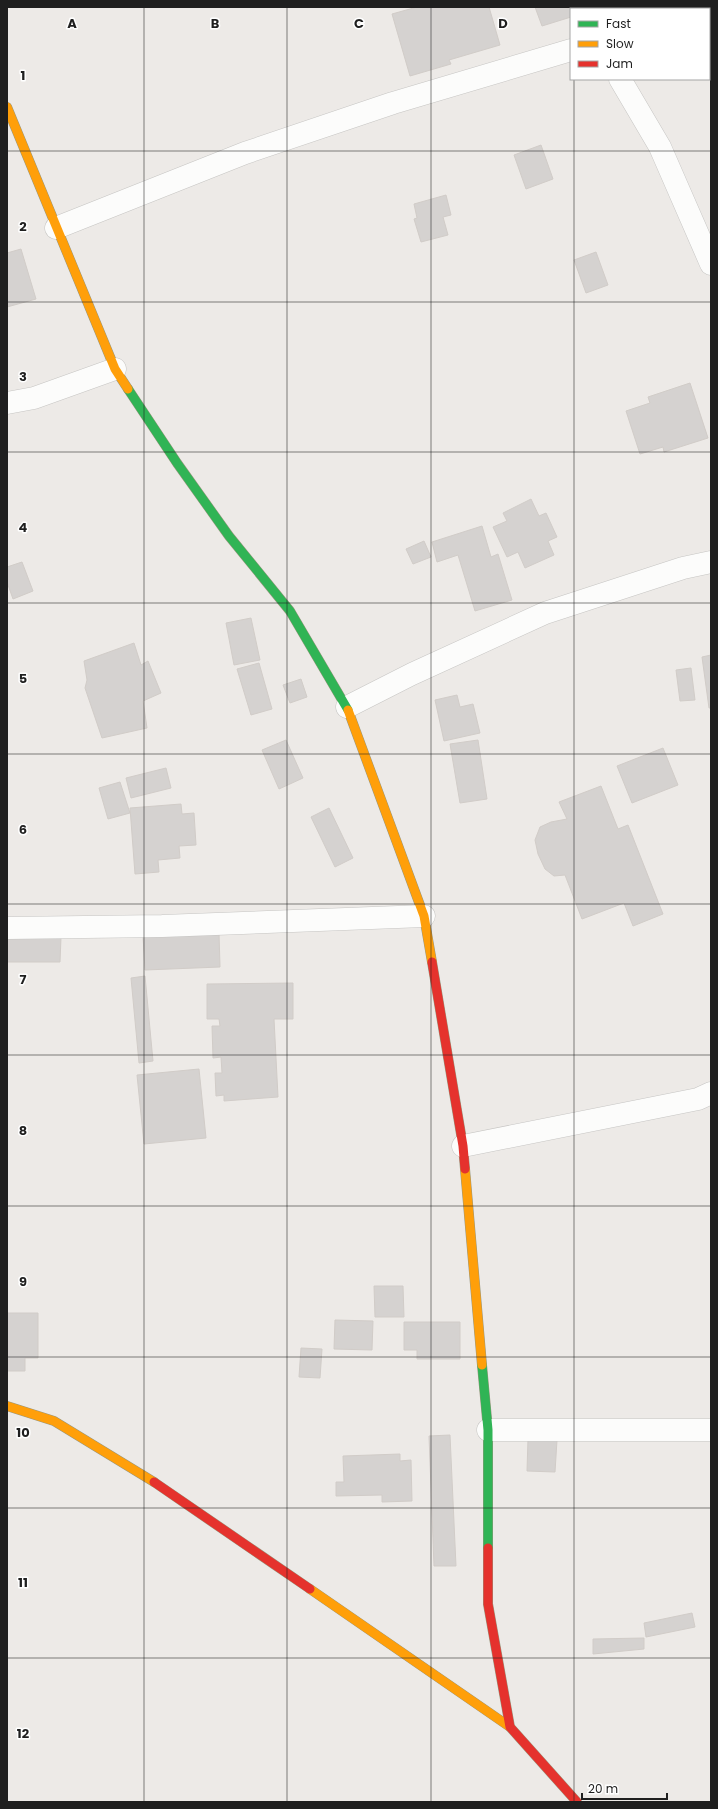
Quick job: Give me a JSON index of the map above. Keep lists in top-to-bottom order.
{
  "legend": ["Fast", "Slow", "Jam"],
  "scale_bar": "20 m",
  "grid": {
    "columns": [
      "A",
      "B",
      "C",
      "D"
    ],
    "rows": [
      "1",
      "2",
      "3",
      "4",
      "5",
      "6",
      "7",
      "8",
      "9",
      "10",
      "11",
      "12"
    ]
  }
}
